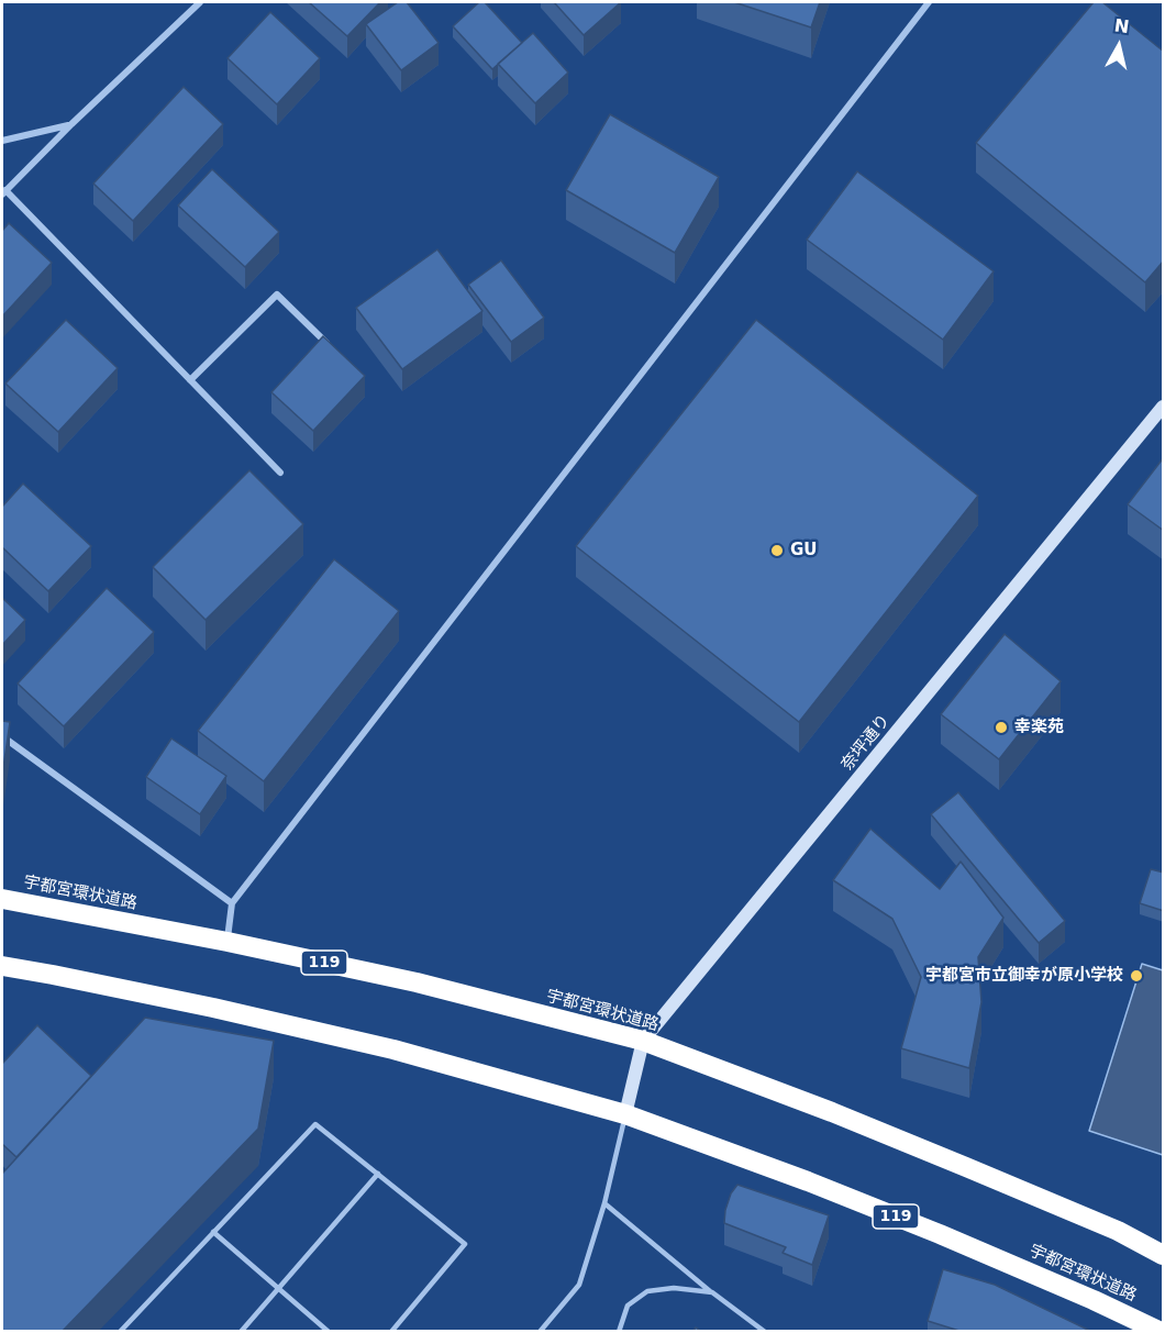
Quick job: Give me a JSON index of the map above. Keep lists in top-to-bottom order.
{
  "streets": {
    "highway": ["宇都宮環状道路", "119"],
    "street": ["奈坪通り"]
  },
  "crossings": [
    ["奈坪通り", "宇都宮環状道路"]
  ],
  "places": ["GU", "幸楽苑", "宇都宮市立御幸が原小学校"],
  "north": "top"
}
